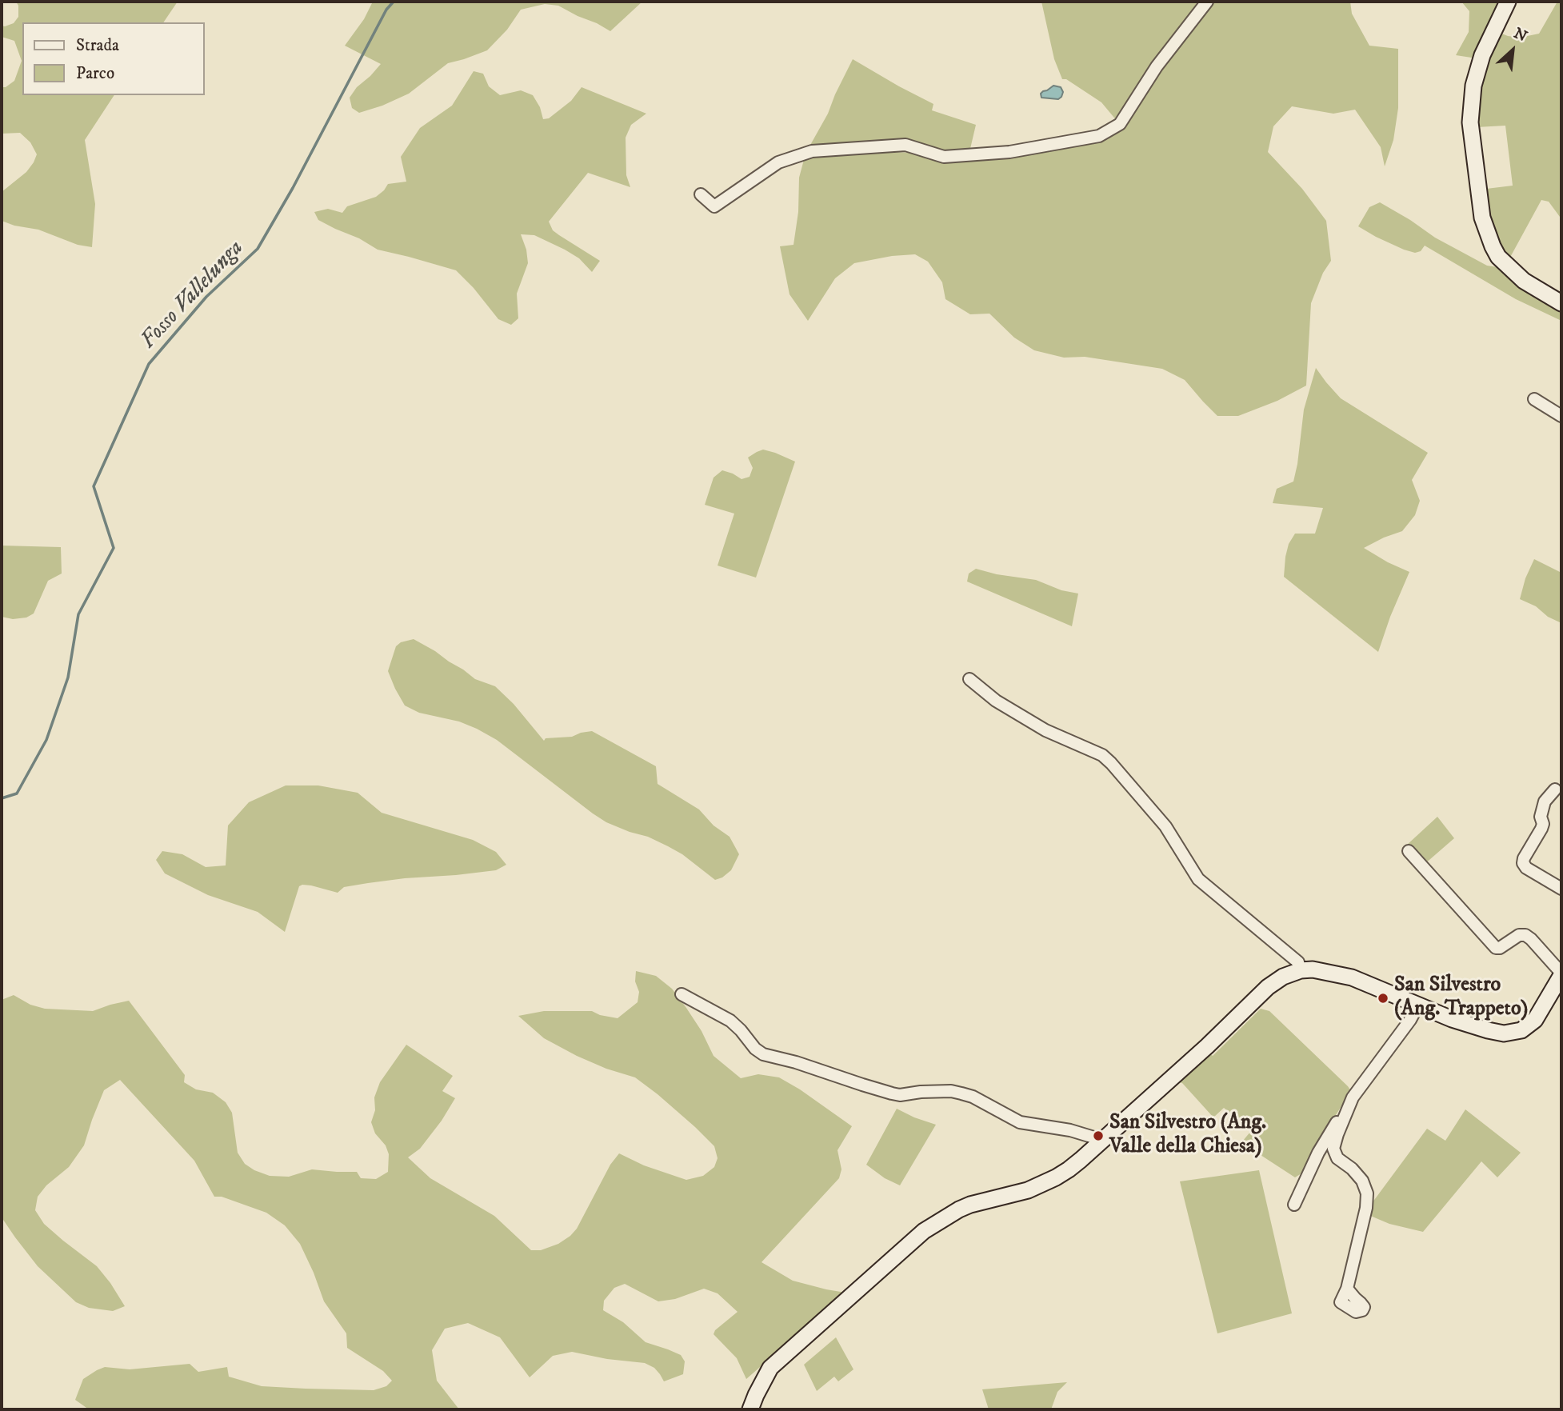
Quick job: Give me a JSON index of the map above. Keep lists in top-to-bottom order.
{
  "water": ["Fosso Vallelunga"],
  "places": ["San Silvestro (Ang. Trappeto)", "San Silvestro (Ang. Valle della Chiesa)"],
  "legend": ["Strada", "Parco"],
  "north": "top right"
}
